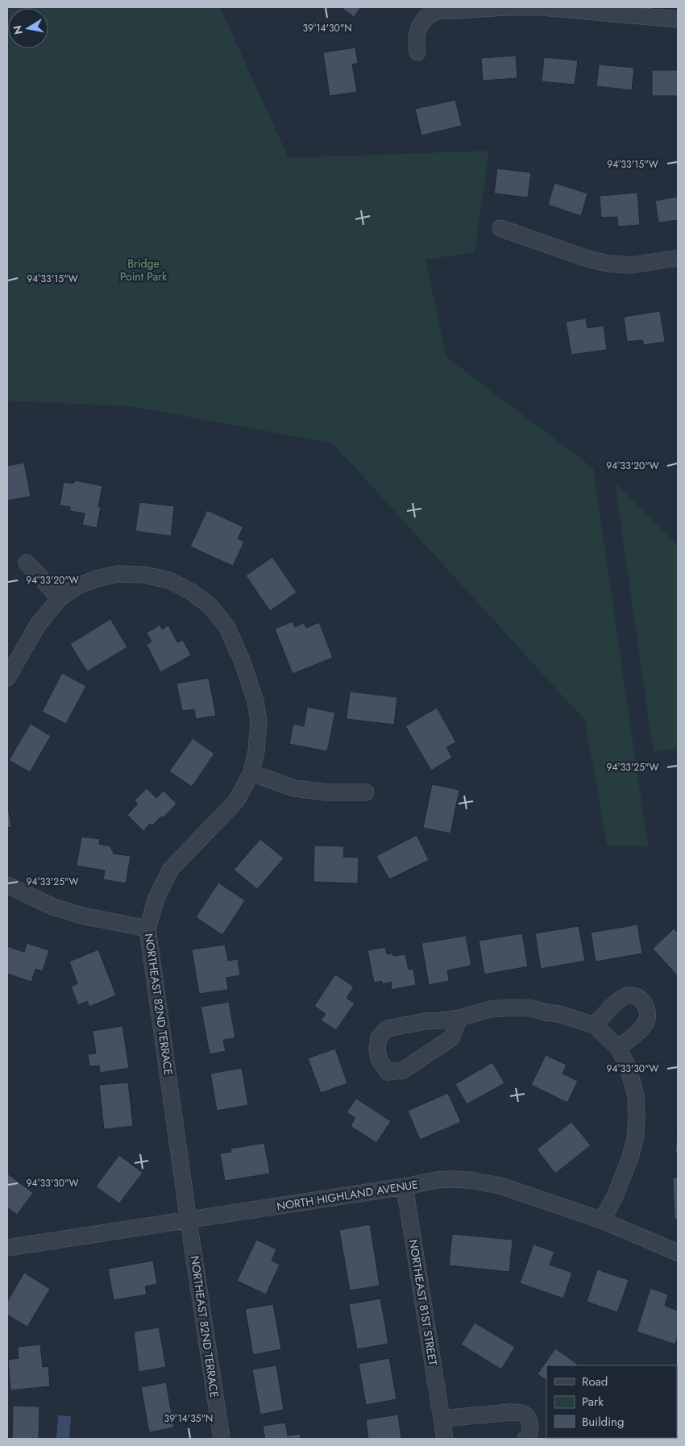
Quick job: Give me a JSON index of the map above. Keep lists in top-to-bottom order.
{
  "streets": {
    "street": ["NORTHEAST 82ND TERRACE", "NORTH HIGHLAND AVENUE", "NORTHEAST 81ST STREET"]
  },
  "crossings": [
    ["NORTHEAST 82ND TERRACE", "NORTH HIGHLAND AVENUE"],
    ["NORTH HIGHLAND AVENUE", "NORTHEAST 81ST STREET"]
  ],
  "parks": ["Bridge Point Park"],
  "legend": ["Road", "Park", "Building"],
  "north": "left",
  "coordinates": [
    "39°14'30\"N",
    "94°33'15\"W",
    "94°33'20\"W",
    "94°33'25\"W",
    "94°33'30\"W",
    "39°14'35\"N"
  ]
}
